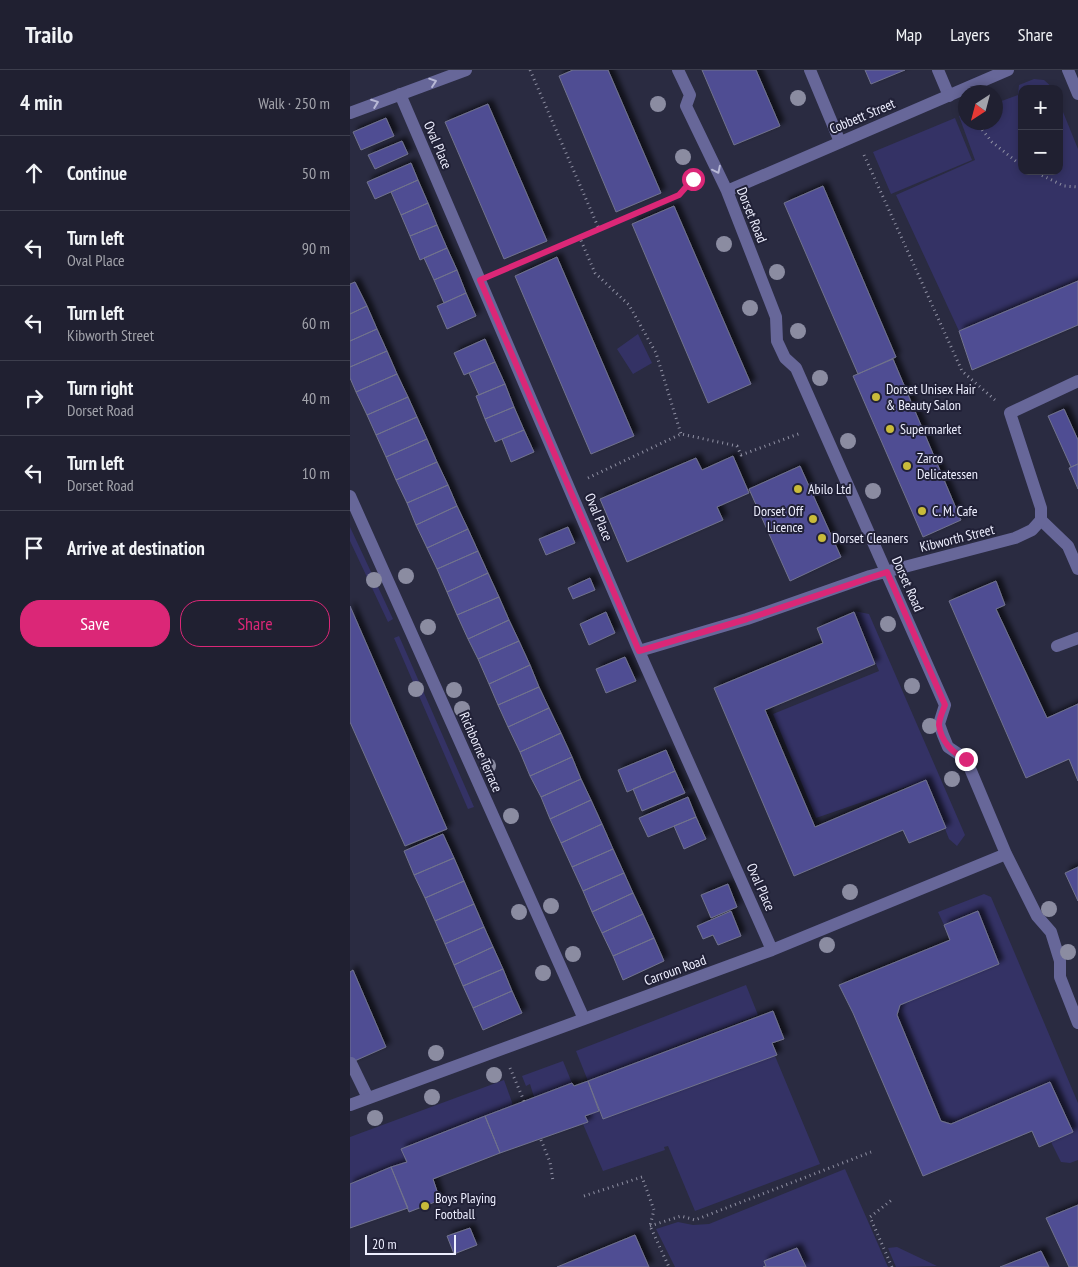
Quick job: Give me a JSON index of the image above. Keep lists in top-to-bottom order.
{
  "streets": {
    "street": [
      "Cobbett Street",
      "Oval Place",
      "Dorset Road",
      "Kibworth Street",
      "Richborne Terrace",
      "Carroun Road"
    ]
  },
  "crossings": [
    ["Cobbett Street", "Dorset Road"],
    ["Oval Place", "Kibworth Street"],
    ["Oval Place", "Carroun Road"],
    ["Dorset Road", "Kibworth Street"],
    ["Dorset Road", "Carroun Road"],
    ["Richborne Terrace", "Carroun Road"]
  ],
  "places": [
    "Dorset Unisex Hair & Beauty Salon",
    "Supermarket",
    "Zarco Delicatessen",
    "Abilo Ltd",
    "C. M. Cafe",
    "Dorset Off Licence",
    "Dorset Cleaners",
    "Boys Playing Football"
  ],
  "scale_bar": "20 m",
  "north": "bottom left",
  "page": {
    "header": "Trailo",
    "nav": ["Map", "Layers", "Share"],
    "heading": ["4 min", "Walk · 250 m"],
    "map_buttons": ["+", "−"],
    "list": [
      ["Continue", "50 m"],
      ["Turn left", "Oval Place", "90 m"],
      ["Turn left", "Kibworth Street", "60 m"],
      ["Turn right", "Dorset Road", "40 m"],
      ["Turn left", "Dorset Road", "10 m"],
      "Arrive at destination"
    ],
    "buttons": ["Save", "Share"],
    "scale": "20 m"
  }
}
